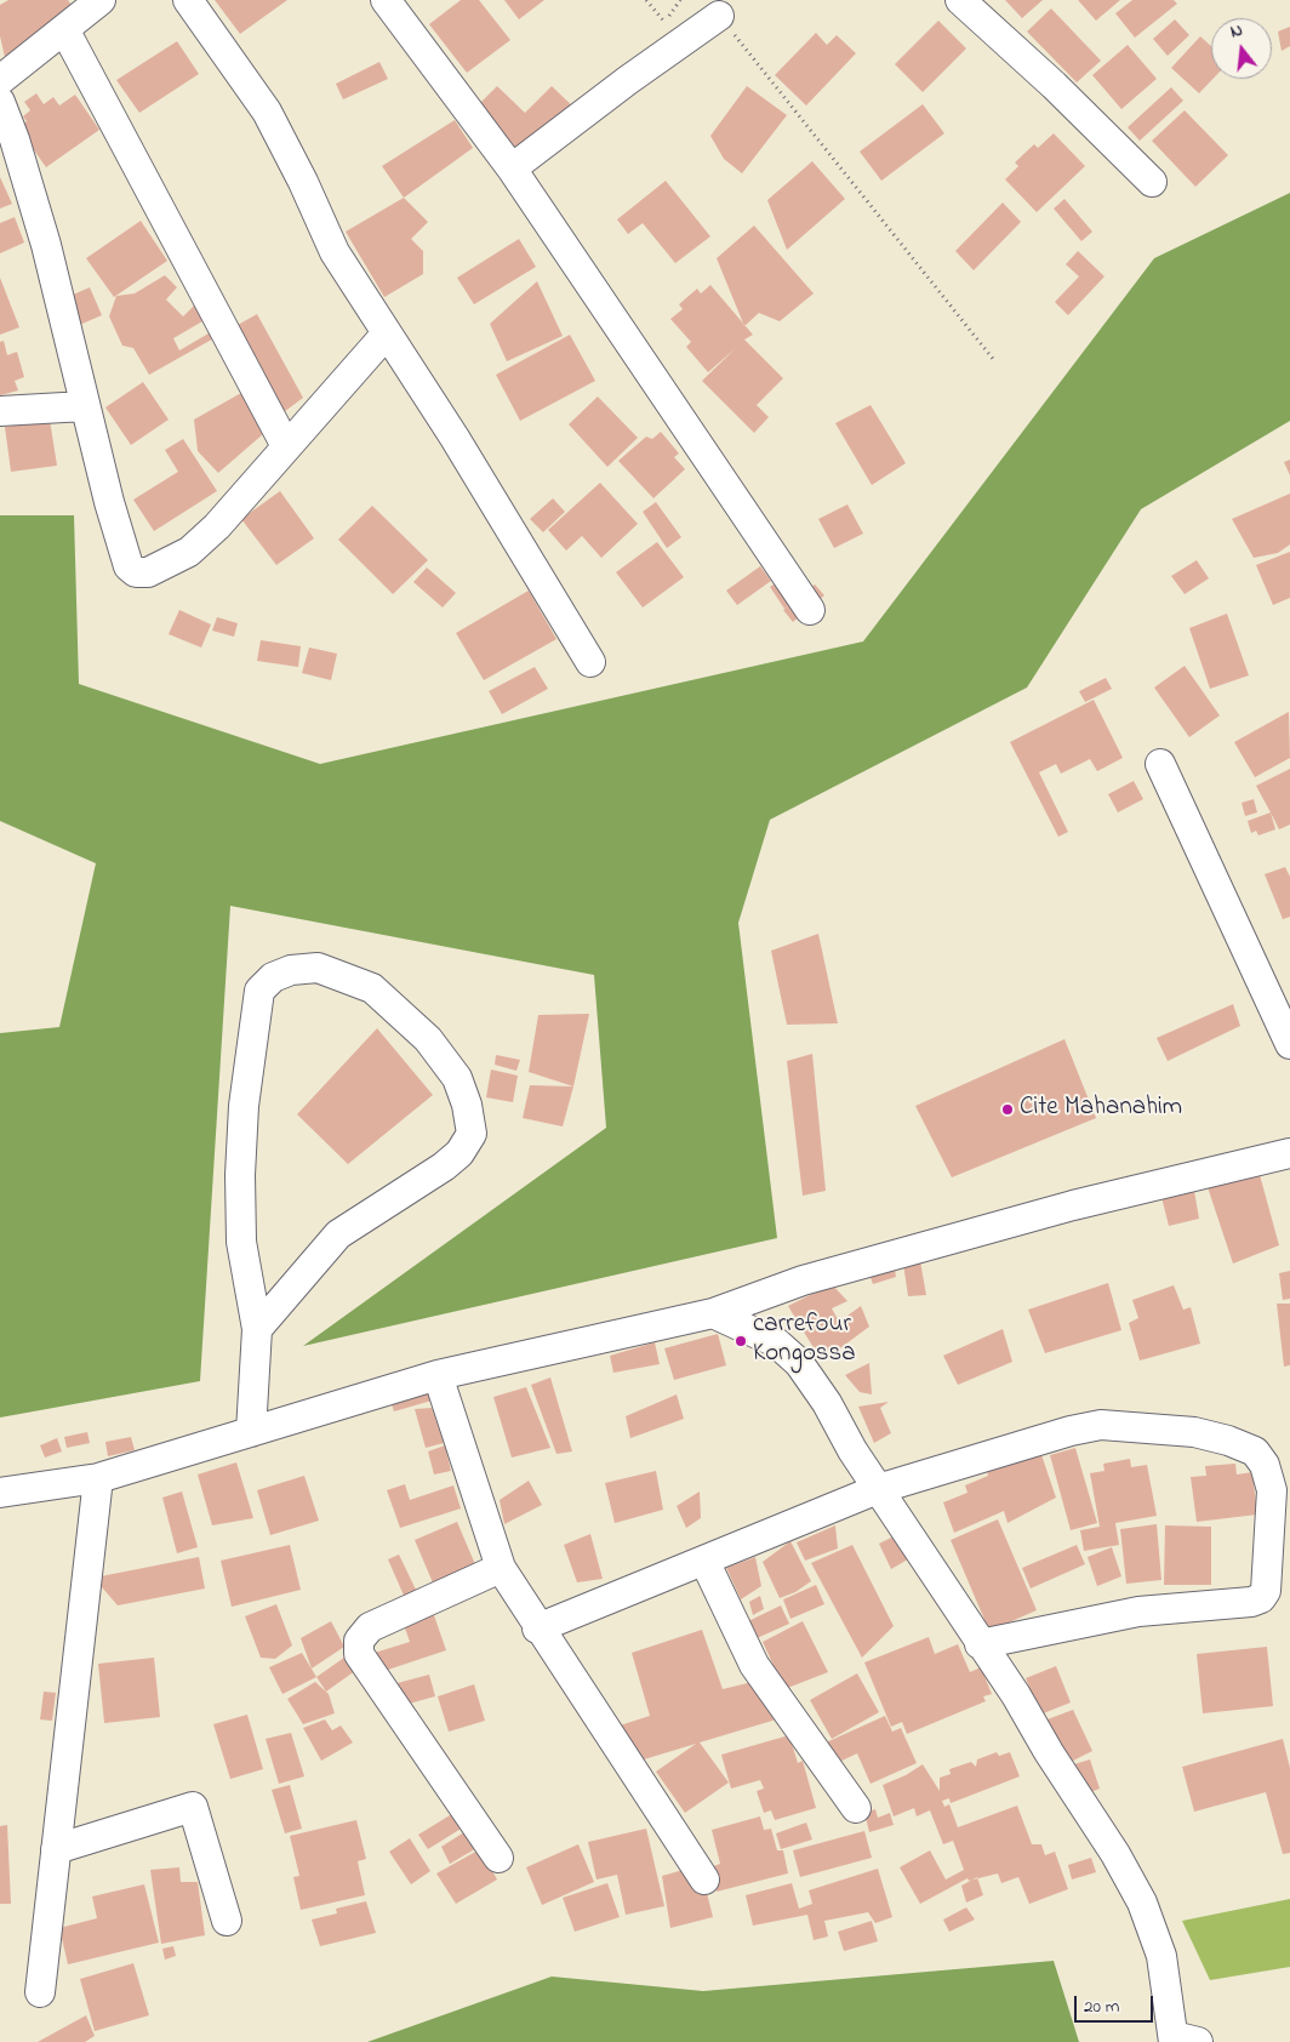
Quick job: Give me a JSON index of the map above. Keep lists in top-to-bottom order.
{
  "places": ["Cite Mahanahim", "carrefour Kongossa"],
  "scale_bar": "20 m",
  "north": "top"
}
